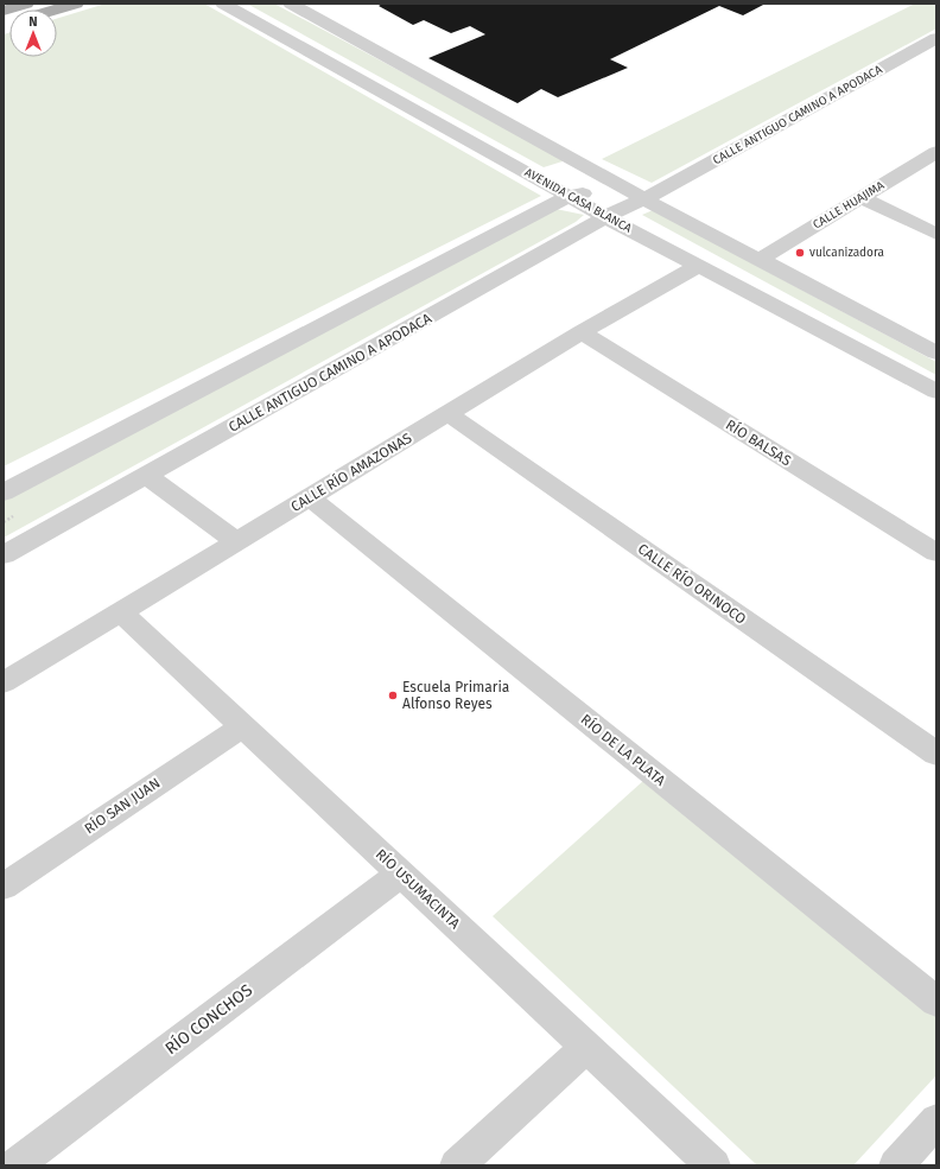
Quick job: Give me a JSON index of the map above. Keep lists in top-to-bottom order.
{
  "streets": {
    "street": [
      "CALLE ANTIGUO CAMINO A APODACA",
      "AVENIDA CASA BLANCA",
      "CALLE HUAJIMA",
      "RÍO BALSAS",
      "CALLE RÍO AMAZONAS",
      "CALLE RÍO ORINOCO",
      "RÍO DE LA PLATA",
      "RÍO SAN JUAN",
      "RÍO USUMACINTA",
      "RÍO CONCHOS"
    ]
  },
  "crossings": [
    ["CALLE ANTIGUO CAMINO A APODACA", "AVENIDA CASA BLANCA"],
    ["AVENIDA CASA BLANCA", "CALLE RÍO AMAZONAS"],
    ["RÍO BALSAS", "CALLE RÍO AMAZONAS"],
    ["CALLE RÍO AMAZONAS", "CALLE RÍO ORINOCO"],
    ["CALLE RÍO AMAZONAS", "RÍO DE LA PLATA"],
    ["CALLE RÍO AMAZONAS", "RÍO USUMACINTA"],
    ["RÍO SAN JUAN", "RÍO USUMACINTA"],
    ["RÍO USUMACINTA", "RÍO CONCHOS"]
  ],
  "places": ["vulcanizadora", "Escuela Primaria Alfonso Reyes"],
  "north": "top"
}
